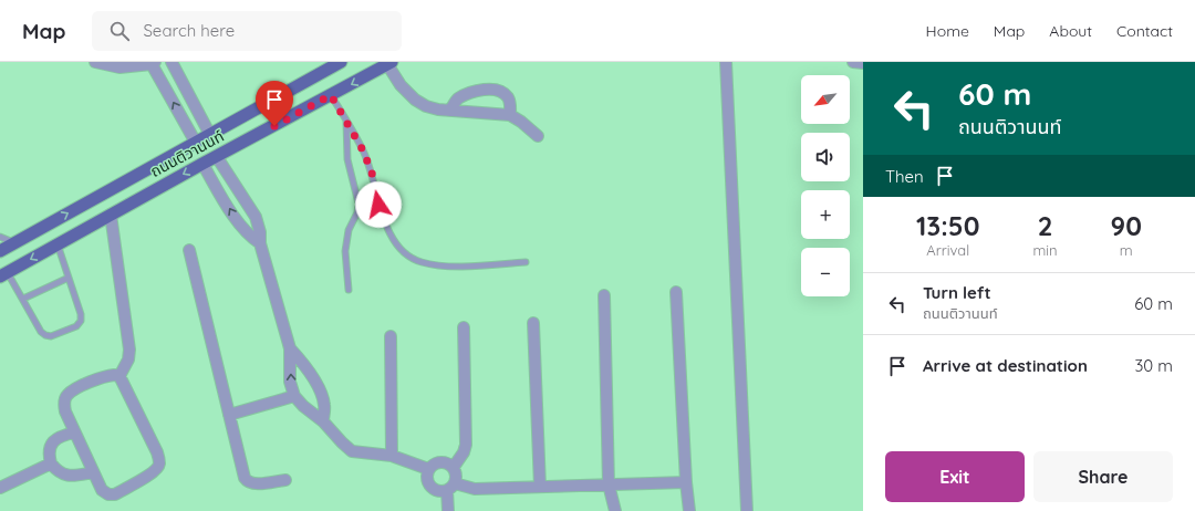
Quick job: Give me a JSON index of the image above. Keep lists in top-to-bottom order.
{
  "streets": {
    "main road": ["ถนนติวานนท์"]
  },
  "north": "bottom left",
  "page": {
    "header": "Map",
    "search": "Search here",
    "nav": [
      "Home",
      "Map",
      "About",
      "Contact"
    ],
    "turn": ["60 m", "ถนนติวานนท์"],
    "map_buttons": ["+", "−"],
    "then": "Then",
    "eta": [
      "13:50",
      "Arrival",
      "2",
      "min",
      "90",
      "m"
    ],
    "list": [
      {
        "name": "Turn left",
        "note": "ถนนติวานนท์",
        "value": "60 m"
      },
      {
        "name": "Arrive at destination",
        "value": "30 m"
      }
    ],
    "buttons": ["Exit", "Share"]
  }
}
